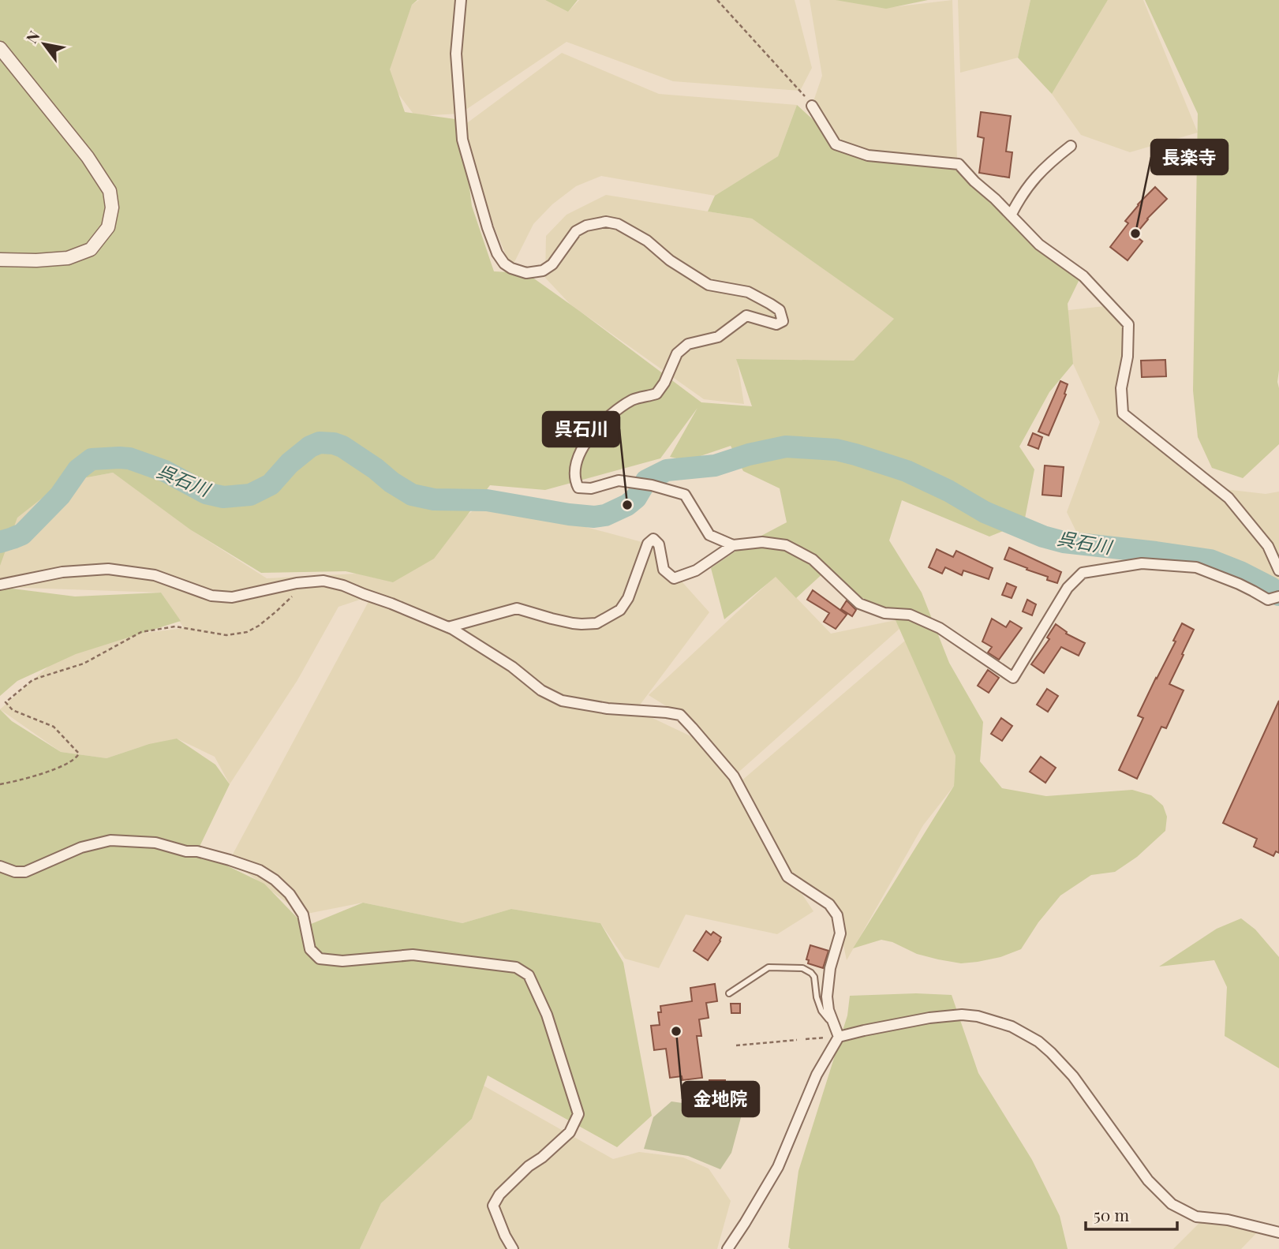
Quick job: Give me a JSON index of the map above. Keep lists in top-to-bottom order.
{
  "water": ["呉石川"],
  "places": ["長楽寺", "呉石川", "金地院"],
  "scale_bar": "50 m",
  "north": "top left"
}
